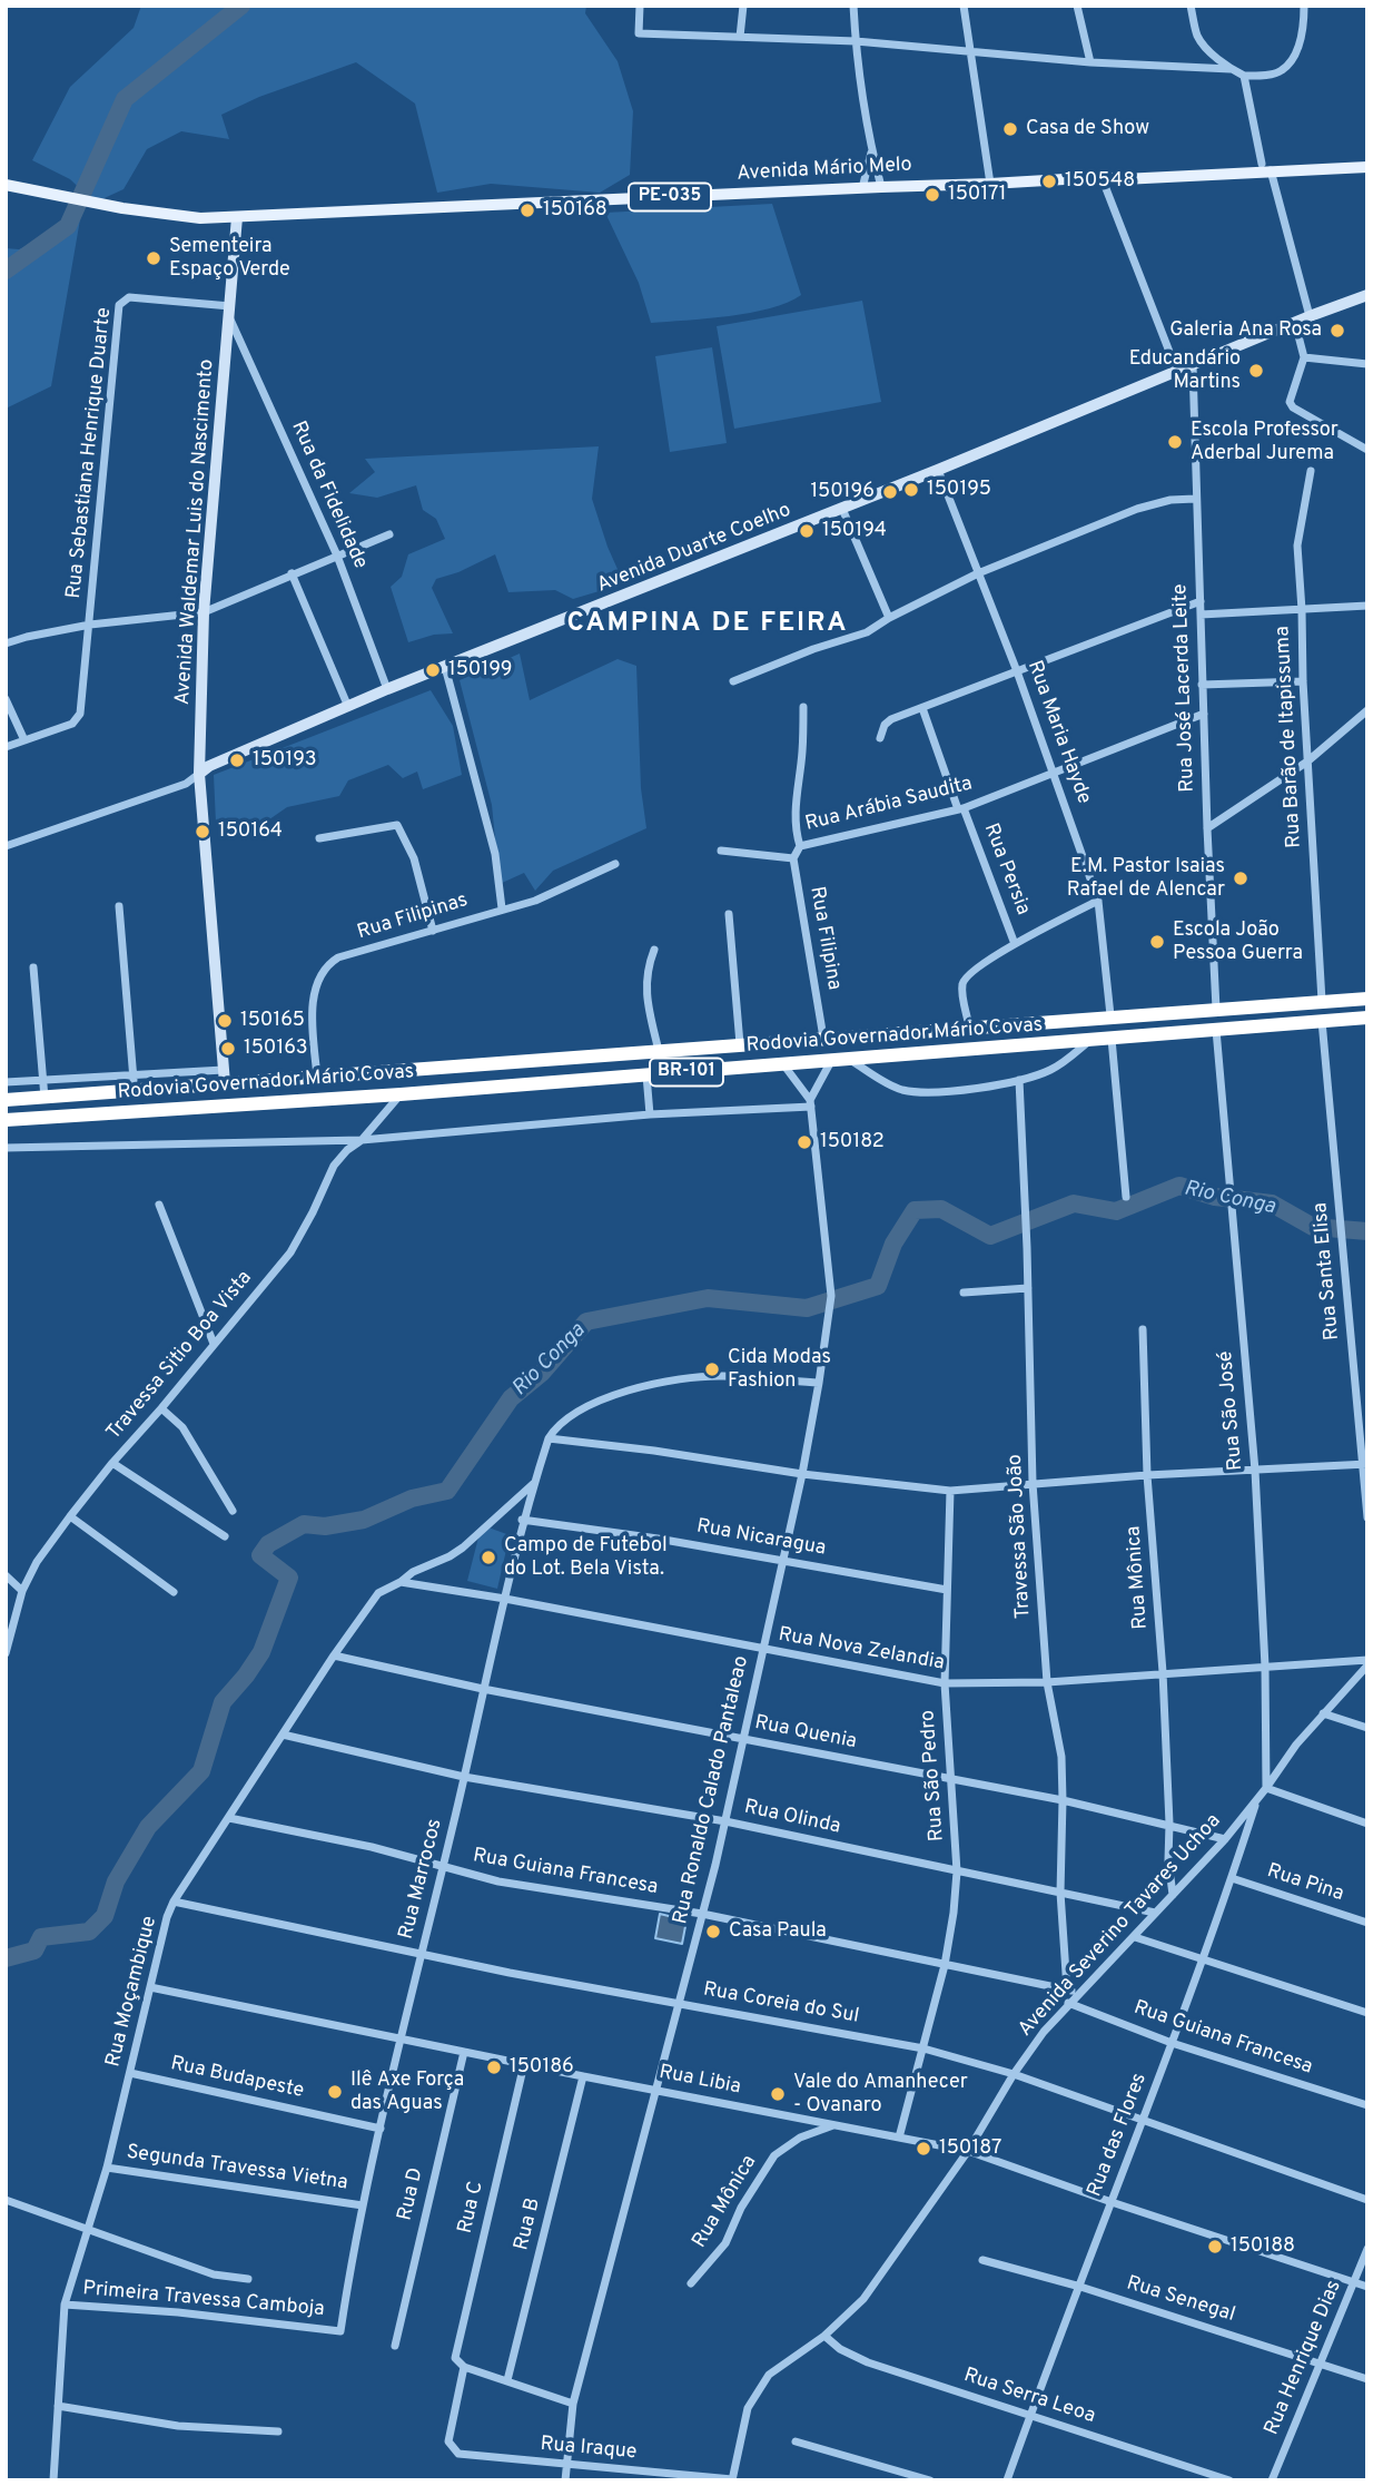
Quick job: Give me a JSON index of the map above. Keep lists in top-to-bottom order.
{
  "streets": {
    "highway": ["Rodovia Governador Mário Covas", "BR-101"],
    "main road": [
      "Avenida Mário Melo",
      "PE-035",
      "Avenida Waldemar Luis do Nascimento",
      "Avenida Duarte Coelho"
    ],
    "street": [
      "Rua Sebastiana Henrique Duarte",
      "Rua da Fidelidade",
      "Rua José Lacerda Leite",
      "Rua Maria Hayde",
      "Rua Barão de Itapissuma",
      "Rua Arábia Saudita",
      "Rua Persia",
      "Rua Filipinas",
      "Rua Filipina",
      "Rua Santa Elisa",
      "Travessa Sitio Boa Vista",
      "Rua São José",
      "Travessa São João",
      "Rua Nicaragua",
      "Rua Mônica",
      "Rua Nova Zelandia",
      "Rua Quenia",
      "Rua São Pedro",
      "Rua Ronaldo Calado Pantaleao",
      "Rua Olinda",
      "Rua Guiana Francesa",
      "Rua Marrocos",
      "Rua Pina",
      "Avenida Severino Tavares Uchoa",
      "Rua Moçambique",
      "Rua Coreia do Sul",
      "Rua Budapeste",
      "Rua Libia",
      "Rua das Flores",
      "Segunda Travessa Vietna",
      "Rua D",
      "Rua C",
      "Rua B",
      "Primeira Travessa Camboja",
      "Rua Senegal",
      "Rua Henrique Dias",
      "Rua Serra Leoa",
      "Rua Iraque"
    ]
  },
  "crossings": [
    ["Avenida Mário Melo", "Avenida Waldemar Luis do Nascimento"],
    ["Rua Sebastiana Henrique Duarte", "Rua da Fidelidade"],
    ["Rua Sebastiana Henrique Duarte", "Avenida Waldemar Luis do Nascimento"],
    ["Rua da Fidelidade", "Avenida Waldemar Luis do Nascimento"],
    ["Rua da Fidelidade", "Avenida Duarte Coelho"],
    ["Avenida Waldemar Luis do Nascimento", "Avenida Duarte Coelho"],
    ["Avenida Waldemar Luis do Nascimento", "Rodovia Governador Mário Covas"],
    ["Avenida Duarte Coelho", "Rua José Lacerda Leite"],
    ["Avenida Duarte Coelho", "Rua Maria Hayde"],
    ["Rua José Lacerda Leite", "Rua Arábia Saudita"],
    ["Rua José Lacerda Leite", "Rodovia Governador Mário Covas"],
    ["Rua Maria Hayde", "Rua Arábia Saudita"],
    ["Rua Maria Hayde", "Rodovia Governador Mário Covas"],
    ["Rua Barão de Itapissuma", "Rodovia Governador Mário Covas"],
    ["Rua Arábia Saudita", "Rua Persia"],
    ["Rua Filipinas", "Rodovia Governador Mário Covas"],
    ["Rua Filipina", "Rodovia Governador Mário Covas"],
    ["Rodovia Governador Mário Covas", "Rua Santa Elisa"],
    ["Rodovia Governador Mário Covas", "Travessa Sitio Boa Vista"],
    ["Rodovia Governador Mário Covas", "Rua São José"],
    ["Rua São José", "Rua Nova Zelandia"],
    ["Rua São José", "Avenida Severino Tavares Uchoa"],
    ["Travessa São João", "Rua Nova Zelandia"],
    ["Travessa São João", "Rua Quenia"],
    ["Travessa São João", "Rua Olinda"],
    ["Travessa São João", "Rua Guiana Francesa"],
    ["Rua Nicaragua", "Rua São Pedro"],
    ["Rua Nicaragua", "Rua Ronaldo Calado Pantaleao"],
    ["Rua Nicaragua", "Rua Marrocos"],
    ["Rua Mônica", "Rua Nova Zelandia"],
    ["Rua Mônica", "Rua Quenia"],
    ["Rua Mônica", "Avenida Severino Tavares Uchoa"],
    ["Rua Mônica", "Rua Libia"],
    ["Rua Nova Zelandia", "Rua São Pedro"],
    ["Rua Nova Zelandia", "Rua Ronaldo Calado Pantaleao"],
    ["Rua Nova Zelandia", "Rua Marrocos"],
    ["Rua Nova Zelandia", "Avenida Severino Tavares Uchoa"],
    ["Rua Nova Zelandia", "Rua Moçambique"],
    ["Rua Quenia", "Rua São Pedro"],
    ["Rua Quenia", "Rua Ronaldo Calado Pantaleao"],
    ["Rua Quenia", "Rua Marrocos"],
    ["Rua Quenia", "Avenida Severino Tavares Uchoa"],
    ["Rua Quenia", "Rua Moçambique"],
    ["Rua São Pedro", "Rua Olinda"],
    ["Rua São Pedro", "Rua Guiana Francesa"],
    ["Rua São Pedro", "Rua Coreia do Sul"],
    ["Rua São Pedro", "Rua Libia"],
    ["Rua Ronaldo Calado Pantaleao", "Rua Olinda"],
    ["Rua Ronaldo Calado Pantaleao", "Rua Guiana Francesa"],
    ["Rua Ronaldo Calado Pantaleao", "Rua Coreia do Sul"],
    ["Rua Ronaldo Calado Pantaleao", "Rua Libia"],
    ["Rua Ronaldo Calado Pantaleao", "Rua Iraque"],
    ["Rua Olinda", "Rua Marrocos"],
    ["Rua Olinda", "Avenida Severino Tavares Uchoa"],
    ["Rua Olinda", "Rua Moçambique"],
    ["Rua Guiana Francesa", "Rua Marrocos"],
    ["Rua Guiana Francesa", "Avenida Severino Tavares Uchoa"],
    ["Rua Guiana Francesa", "Rua Moçambique"],
    ["Rua Guiana Francesa", "Rua das Flores"],
    ["Rua Marrocos", "Rua Moçambique"],
    ["Rua Marrocos", "Rua Coreia do Sul"],
    ["Rua Marrocos", "Rua Budapeste"],
    ["Rua Marrocos", "Rua Libia"],
    ["Rua Marrocos", "Segunda Travessa Vietna"],
    ["Rua Marrocos", "Primeira Travessa Camboja"],
    ["Rua Pina", "Rua das Flores"],
    ["Avenida Severino Tavares Uchoa", "Rua Coreia do Sul"],
    ["Avenida Severino Tavares Uchoa", "Rua Libia"],
    ["Avenida Severino Tavares Uchoa", "Rua das Flores"],
    ["Avenida Severino Tavares Uchoa", "Rua Serra Leoa"],
    ["Avenida Severino Tavares Uchoa", "Rua Iraque"],
    ["Rua Moçambique", "Rua Coreia do Sul"],
    ["Rua Moçambique", "Rua Budapeste"],
    ["Rua Moçambique", "Rua Libia"],
    ["Rua Moçambique", "Segunda Travessa Vietna"],
    ["Rua Moçambique", "Primeira Travessa Camboja"],
    ["Rua Coreia do Sul", "Rua das Flores"],
    ["Rua Libia", "Rua das Flores"],
    ["Rua Libia", "Rua D"],
    ["Rua Libia", "Rua C"],
    ["Rua Libia", "Rua B"],
    ["Rua Libia", "Rua Henrique Dias"],
    ["Rua das Flores", "Rua Senegal"],
    ["Rua das Flores", "Rua Serra Leoa"],
    ["Rua C", "Rua Iraque"],
    ["Rua Senegal", "Rua Henrique Dias"]
  ],
  "districts": ["CAMPINA DE FEIRA"],
  "water": ["Rio Conga"],
  "places": [
    "Casa de Show",
    "150548",
    "150171",
    "150168",
    "Sementeira Espaço Verde",
    "Galeria Ana Rosa",
    "Educandário Martins",
    "Escola Professor Aderbal Jurema",
    "150195",
    "150196",
    "150194",
    "150199",
    "150193",
    "150164",
    "E.M. Pastor Isaias Rafael de Alencar",
    "Escola João Pessoa Guerra",
    "150165",
    "150163",
    "150182",
    "Cida Modas Fashion",
    "Campo de Futebol do Lot. Bela Vista.",
    "Casa Paula",
    "150186",
    "Ilê Axe Força das Aguas",
    "Vale do Amanhecer - Ovanaro",
    "150187",
    "150188"
  ]
}
